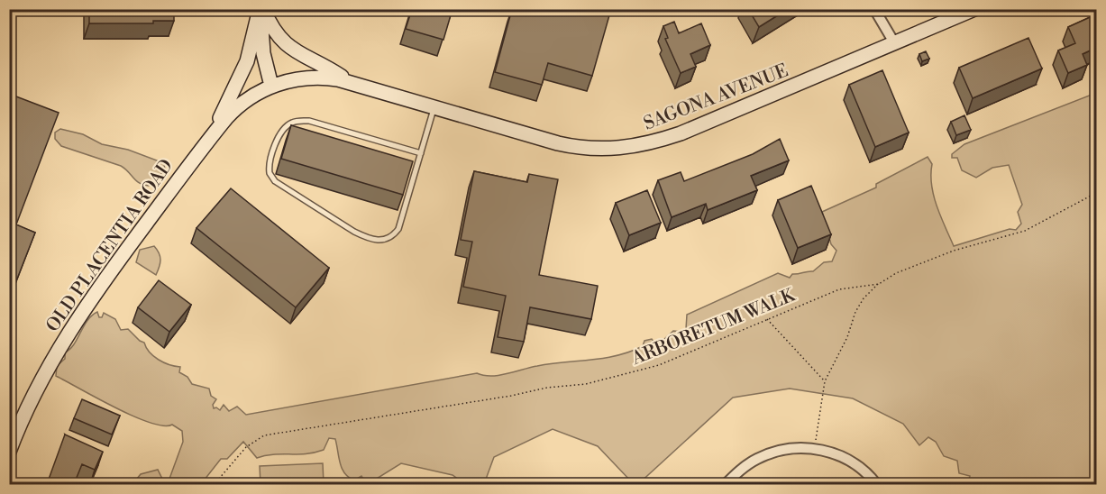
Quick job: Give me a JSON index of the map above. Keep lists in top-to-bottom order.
{
  "streets": {
    "main road": ["SAGONA AVENUE", "OLD PLACENTIA ROAD"],
    "path": ["ARBORETUM WALK"]
  },
  "crossings": [
    ["SAGONA AVENUE", "OLD PLACENTIA ROAD"]
  ]
}
